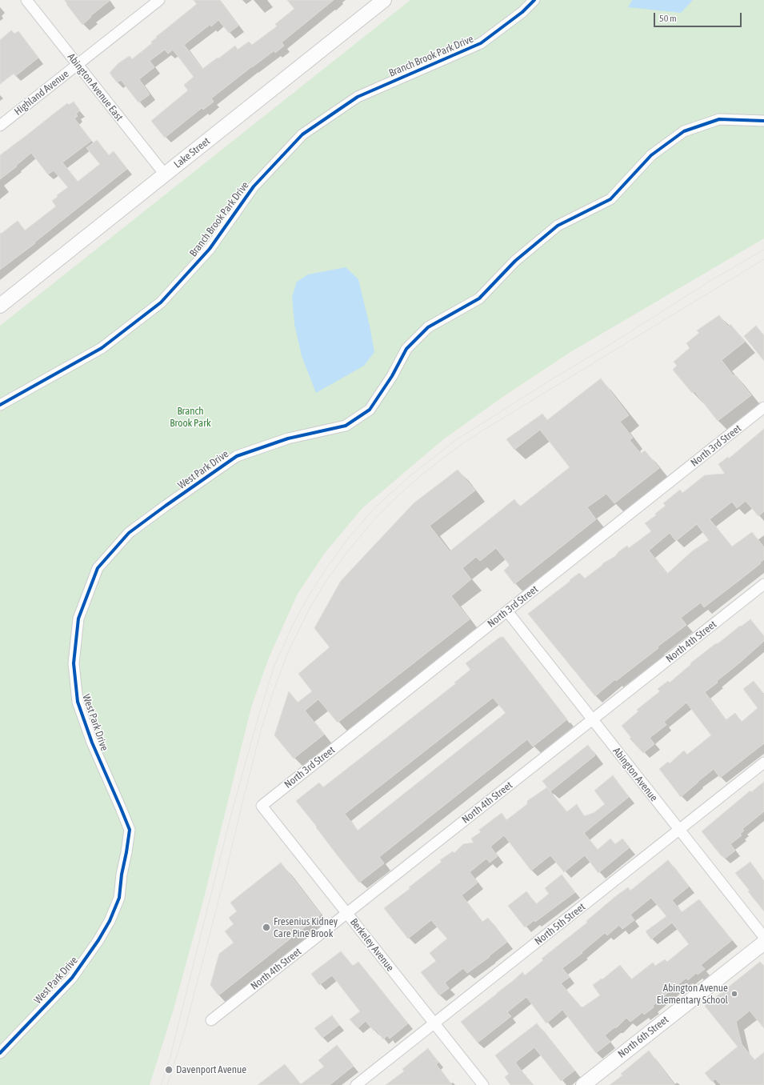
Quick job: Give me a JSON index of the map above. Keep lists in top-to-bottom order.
{
  "streets": {
    "street": [
      "Branch Brook Park Drive",
      "Abington Avenue East",
      "Highland Avenue",
      "Lake Street",
      "North 3rd Street",
      "West Park Drive",
      "North 4th Street",
      "Abington Avenue",
      "North 5th Street",
      "Berkeley Avenue",
      "North 6th Street"
    ]
  },
  "crossings": [
    ["Abington Avenue East", "Highland Avenue"],
    ["Abington Avenue East", "Lake Street"],
    ["North 3rd Street", "Abington Avenue"],
    ["North 3rd Street", "Berkeley Avenue"],
    ["North 4th Street", "Abington Avenue"],
    ["North 4th Street", "Berkeley Avenue"],
    ["Abington Avenue", "North 5th Street"],
    ["North 5th Street", "Berkeley Avenue"]
  ],
  "parks": ["Branch Brook Park"],
  "places": ["Fresenius Kidney Care Pine Brook", "Abington Avenue Elementary School", "Davenport Avenue"],
  "scale_bar": "50 m"
}
